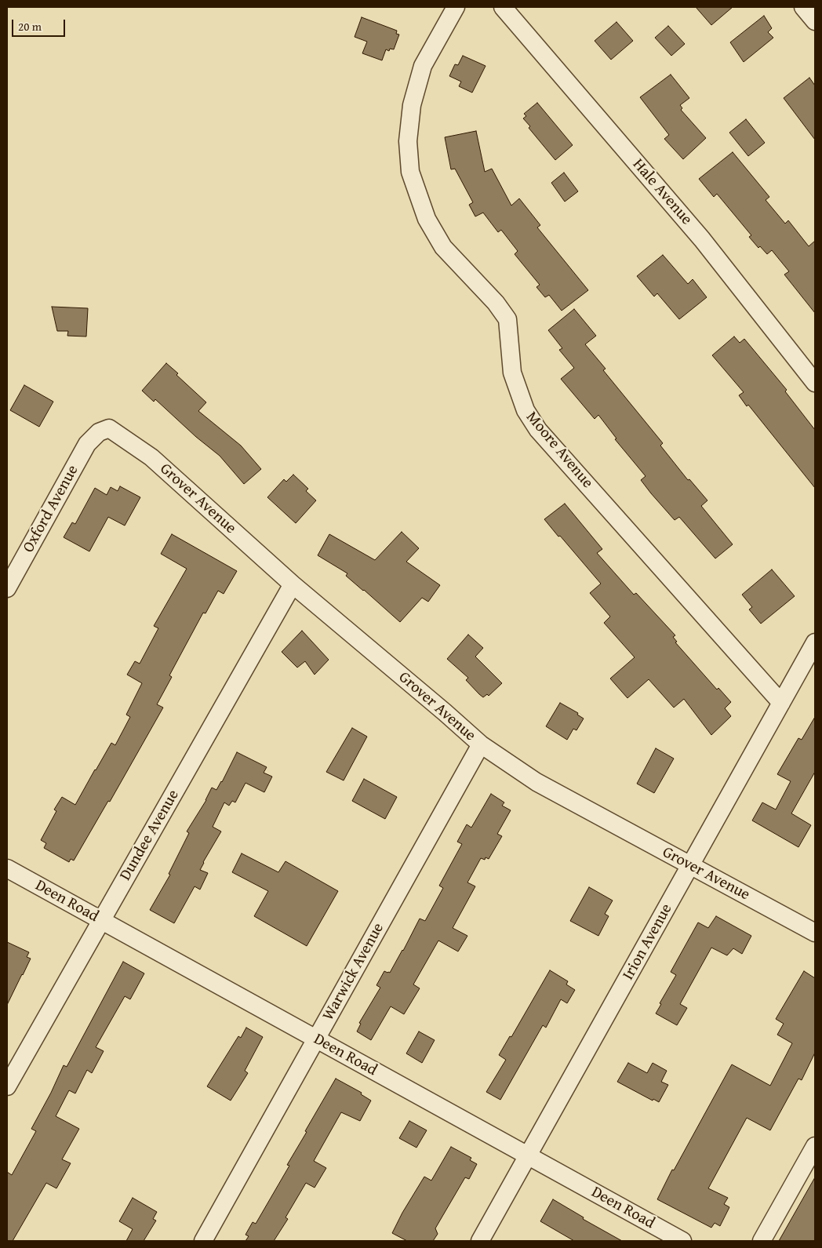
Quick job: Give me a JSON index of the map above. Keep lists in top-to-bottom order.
{
  "streets": {
    "street": [
      "Hale Avenue",
      "Moore Avenue",
      "Grover Avenue",
      "Oxford Avenue",
      "Dundee Avenue",
      "Deen Road",
      "Irion Avenue",
      "Warwick Avenue"
    ]
  },
  "crossings": [
    ["Moore Avenue", "Irion Avenue"],
    ["Grover Avenue", "Oxford Avenue"],
    ["Grover Avenue", "Dundee Avenue"],
    ["Grover Avenue", "Irion Avenue"],
    ["Grover Avenue", "Warwick Avenue"],
    ["Dundee Avenue", "Deen Road"],
    ["Deen Road", "Irion Avenue"],
    ["Deen Road", "Warwick Avenue"]
  ],
  "scale_bar": "20 m"
}
